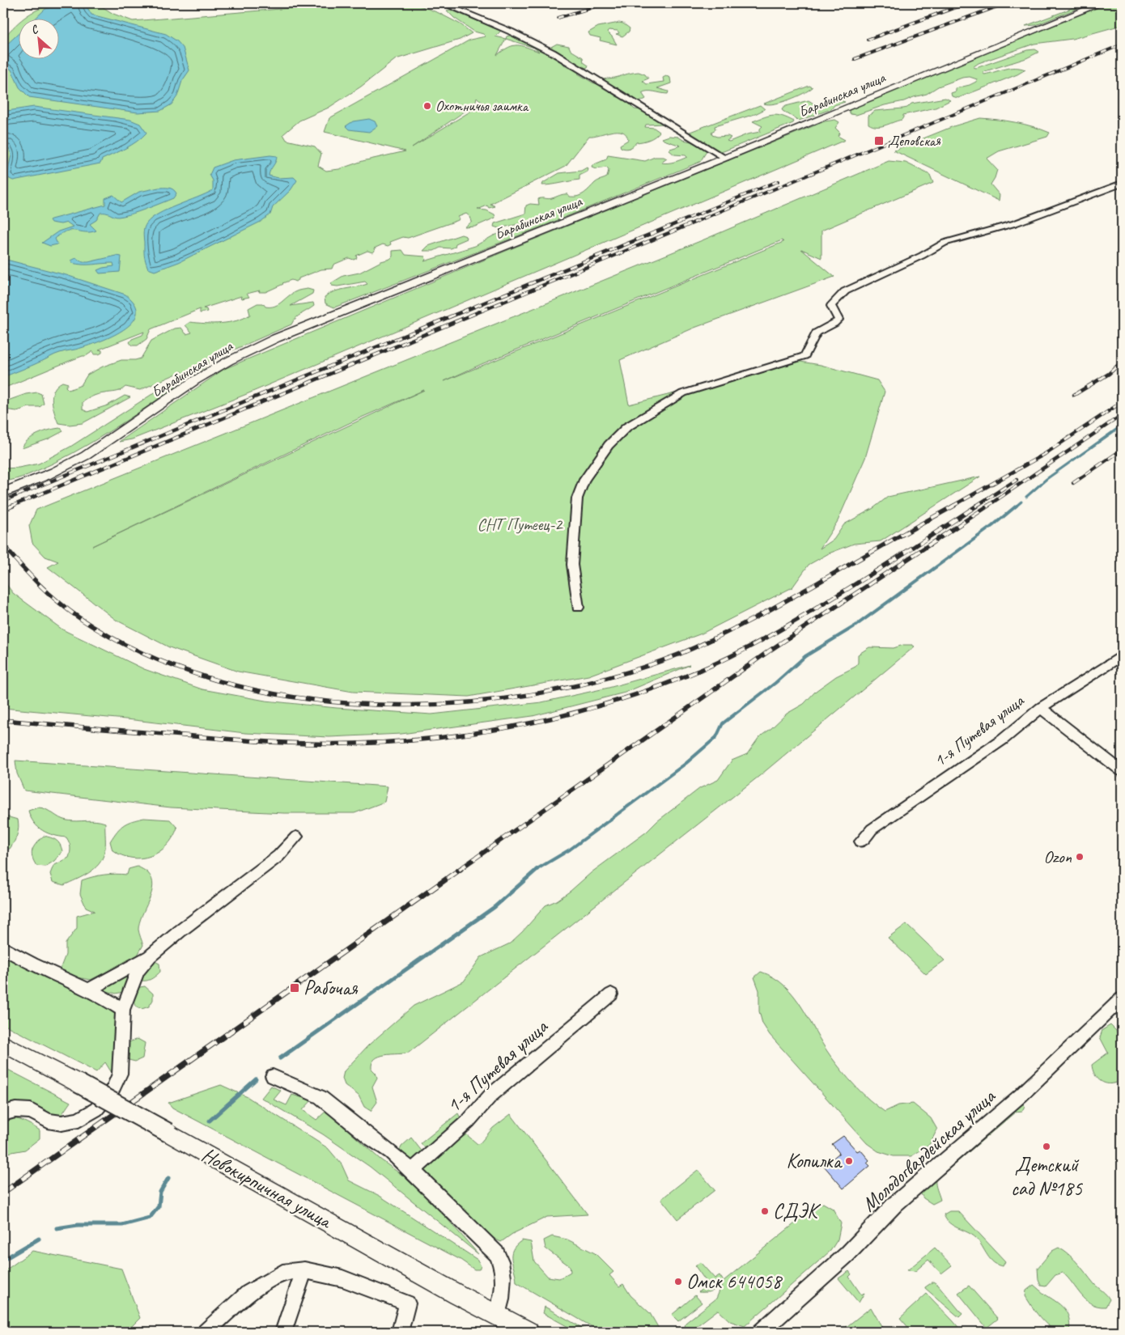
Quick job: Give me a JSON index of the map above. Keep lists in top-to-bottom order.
{
  "streets": {
    "main road": ["Барабинская улица", "Новокирпичная улица"],
    "street": ["1-я Путевая улица", "Молодогвардейская улица"]
  },
  "parks": ["СНТ Путеец-2"],
  "places": {
    "other": [
      "Охотничья заимка",
      "Ozon",
      "Детский сад №185",
      "Копилка",
      "СДЭК",
      "Омск 644058"
    ],
    "transit": ["Деповская", "Рабочая"]
  },
  "north": "top left"
}
